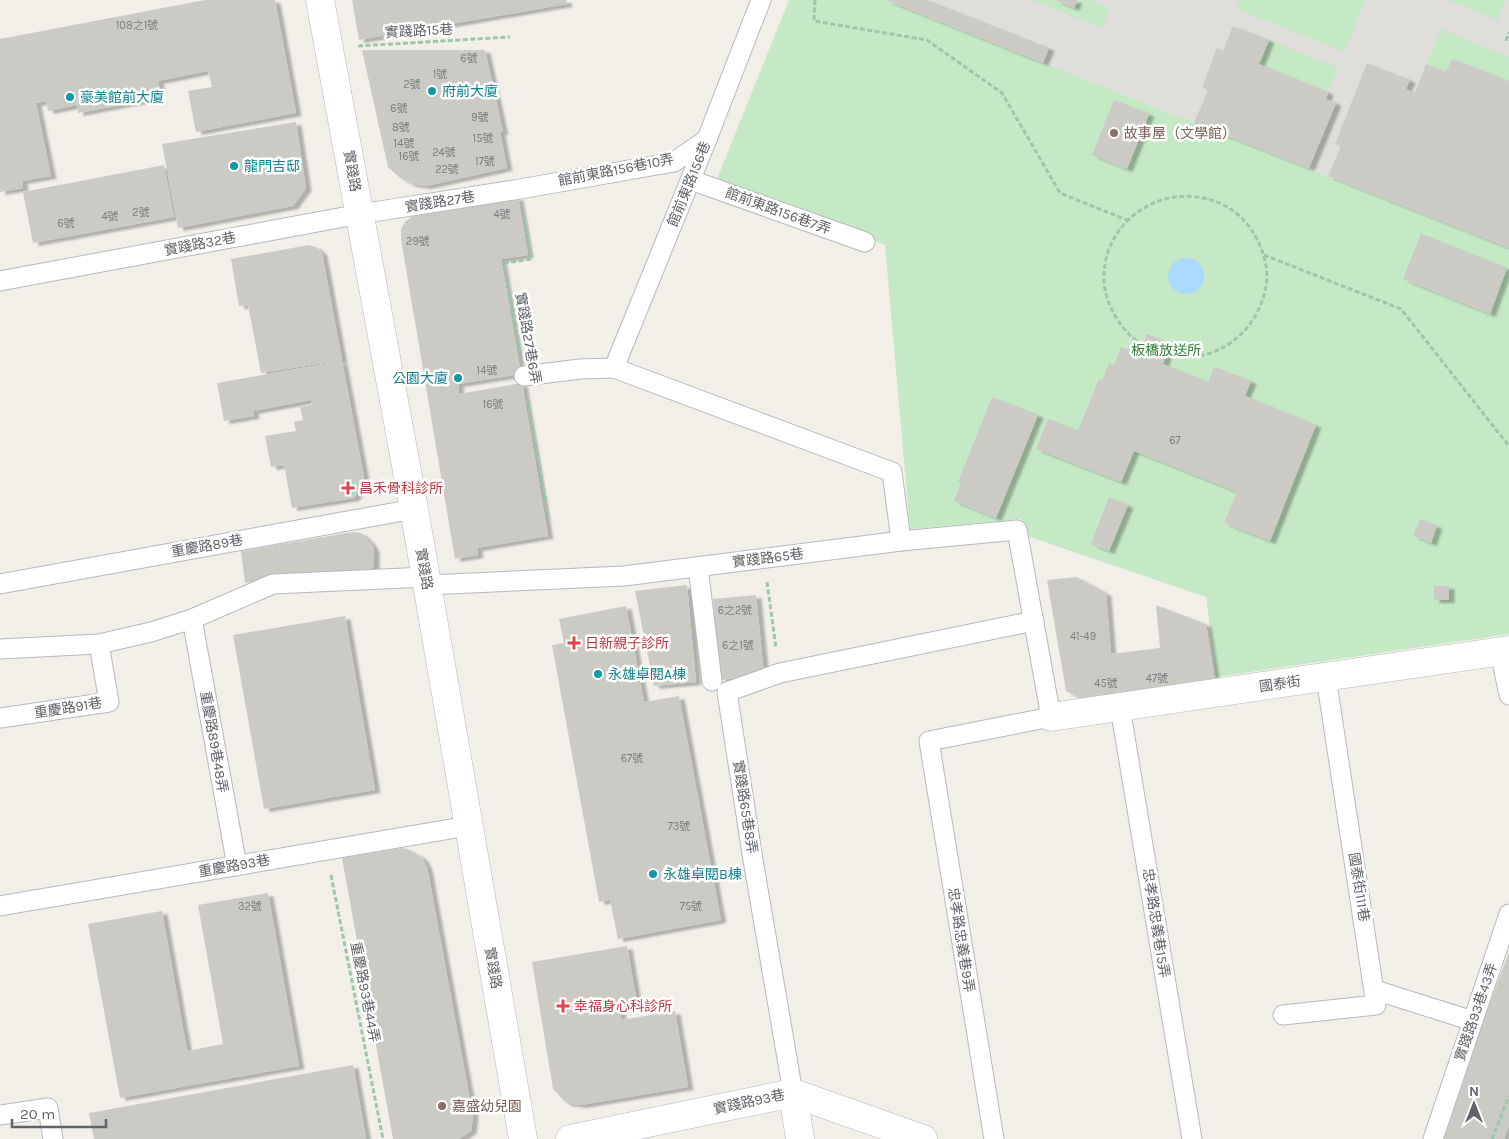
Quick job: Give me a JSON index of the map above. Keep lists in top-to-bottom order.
{
  "streets": {
    "street": ["實踐路", "國泰街", "實踐路93巷"],
    "lane": [
      "館前東路156巷10弄",
      "館前東路156巷",
      "實踐路27巷",
      "館前東路156巷7弄",
      "實踐路32巷",
      "重慶路89巷",
      "實踐路65巷",
      "重慶路91巷",
      "重慶路89巷48弄",
      "實踐路65巷8弄",
      "重慶路93巷",
      "國泰街111巷",
      "忠孝路忠義巷15弄",
      "忠孝路忠義巷9弄",
      "實踐路93巷43弄"
    ],
    "path": ["實踐路15巷", "實踐路27巷6弄", "重慶路93巷44弄"]
  },
  "crossings": [
    ["實踐路15巷", "實踐路"],
    ["館前東路156巷10弄", "館前東路156巷"],
    ["館前東路156巷10弄", "實踐路27巷"],
    ["館前東路156巷10弄", "實踐路27巷6弄"],
    ["實踐路", "實踐路27巷"],
    ["實踐路", "實踐路32巷"],
    ["實踐路", "重慶路89巷"],
    ["實踐路", "實踐路65巷"],
    ["實踐路", "重慶路93巷"],
    ["館前東路156巷", "館前東路156巷7弄"],
    ["實踐路27巷", "實踐路32巷"],
    ["實踐路27巷", "實踐路27巷6弄"],
    ["實踐路65巷", "國泰街"],
    ["實踐路65巷", "忠孝路忠義巷9弄"],
    ["國泰街", "國泰街111巷"],
    ["國泰街", "忠孝路忠義巷15弄"],
    ["國泰街", "忠孝路忠義巷9弄"],
    ["重慶路89巷48弄", "重慶路93巷"],
    ["實踐路65巷8弄", "實踐路93巷"],
    ["重慶路93巷", "重慶路93巷44弄"]
  ],
  "parks": ["板橋放送所"],
  "places": {
    "other": [
      "府前大廈",
      "豪美館前大廈",
      "故事屋（文學館）",
      "龍門吉邸",
      "公園大廈",
      "永雄卓閱A棟",
      "永雄卓閱B棟",
      "嘉盛幼兒園"
    ],
    "health": ["昌禾骨科診所", "日新親子診所", "幸福身心科診所"]
  },
  "house_numbers": [
    "108之1號",
    "6號",
    "1號",
    "2號",
    "6號",
    "9號",
    "8號",
    "15號",
    "14號",
    "24號",
    "16號",
    "17號",
    "22號",
    "2號",
    "4號",
    "4號",
    "6號",
    "29號",
    "14號",
    "16號",
    "67",
    "6之2號",
    "41-49",
    "6之1號",
    "47號",
    "45號",
    "67號",
    "73號",
    "32號",
    "75號"
  ],
  "scale_bar": "20 m",
  "north": "top"
}
